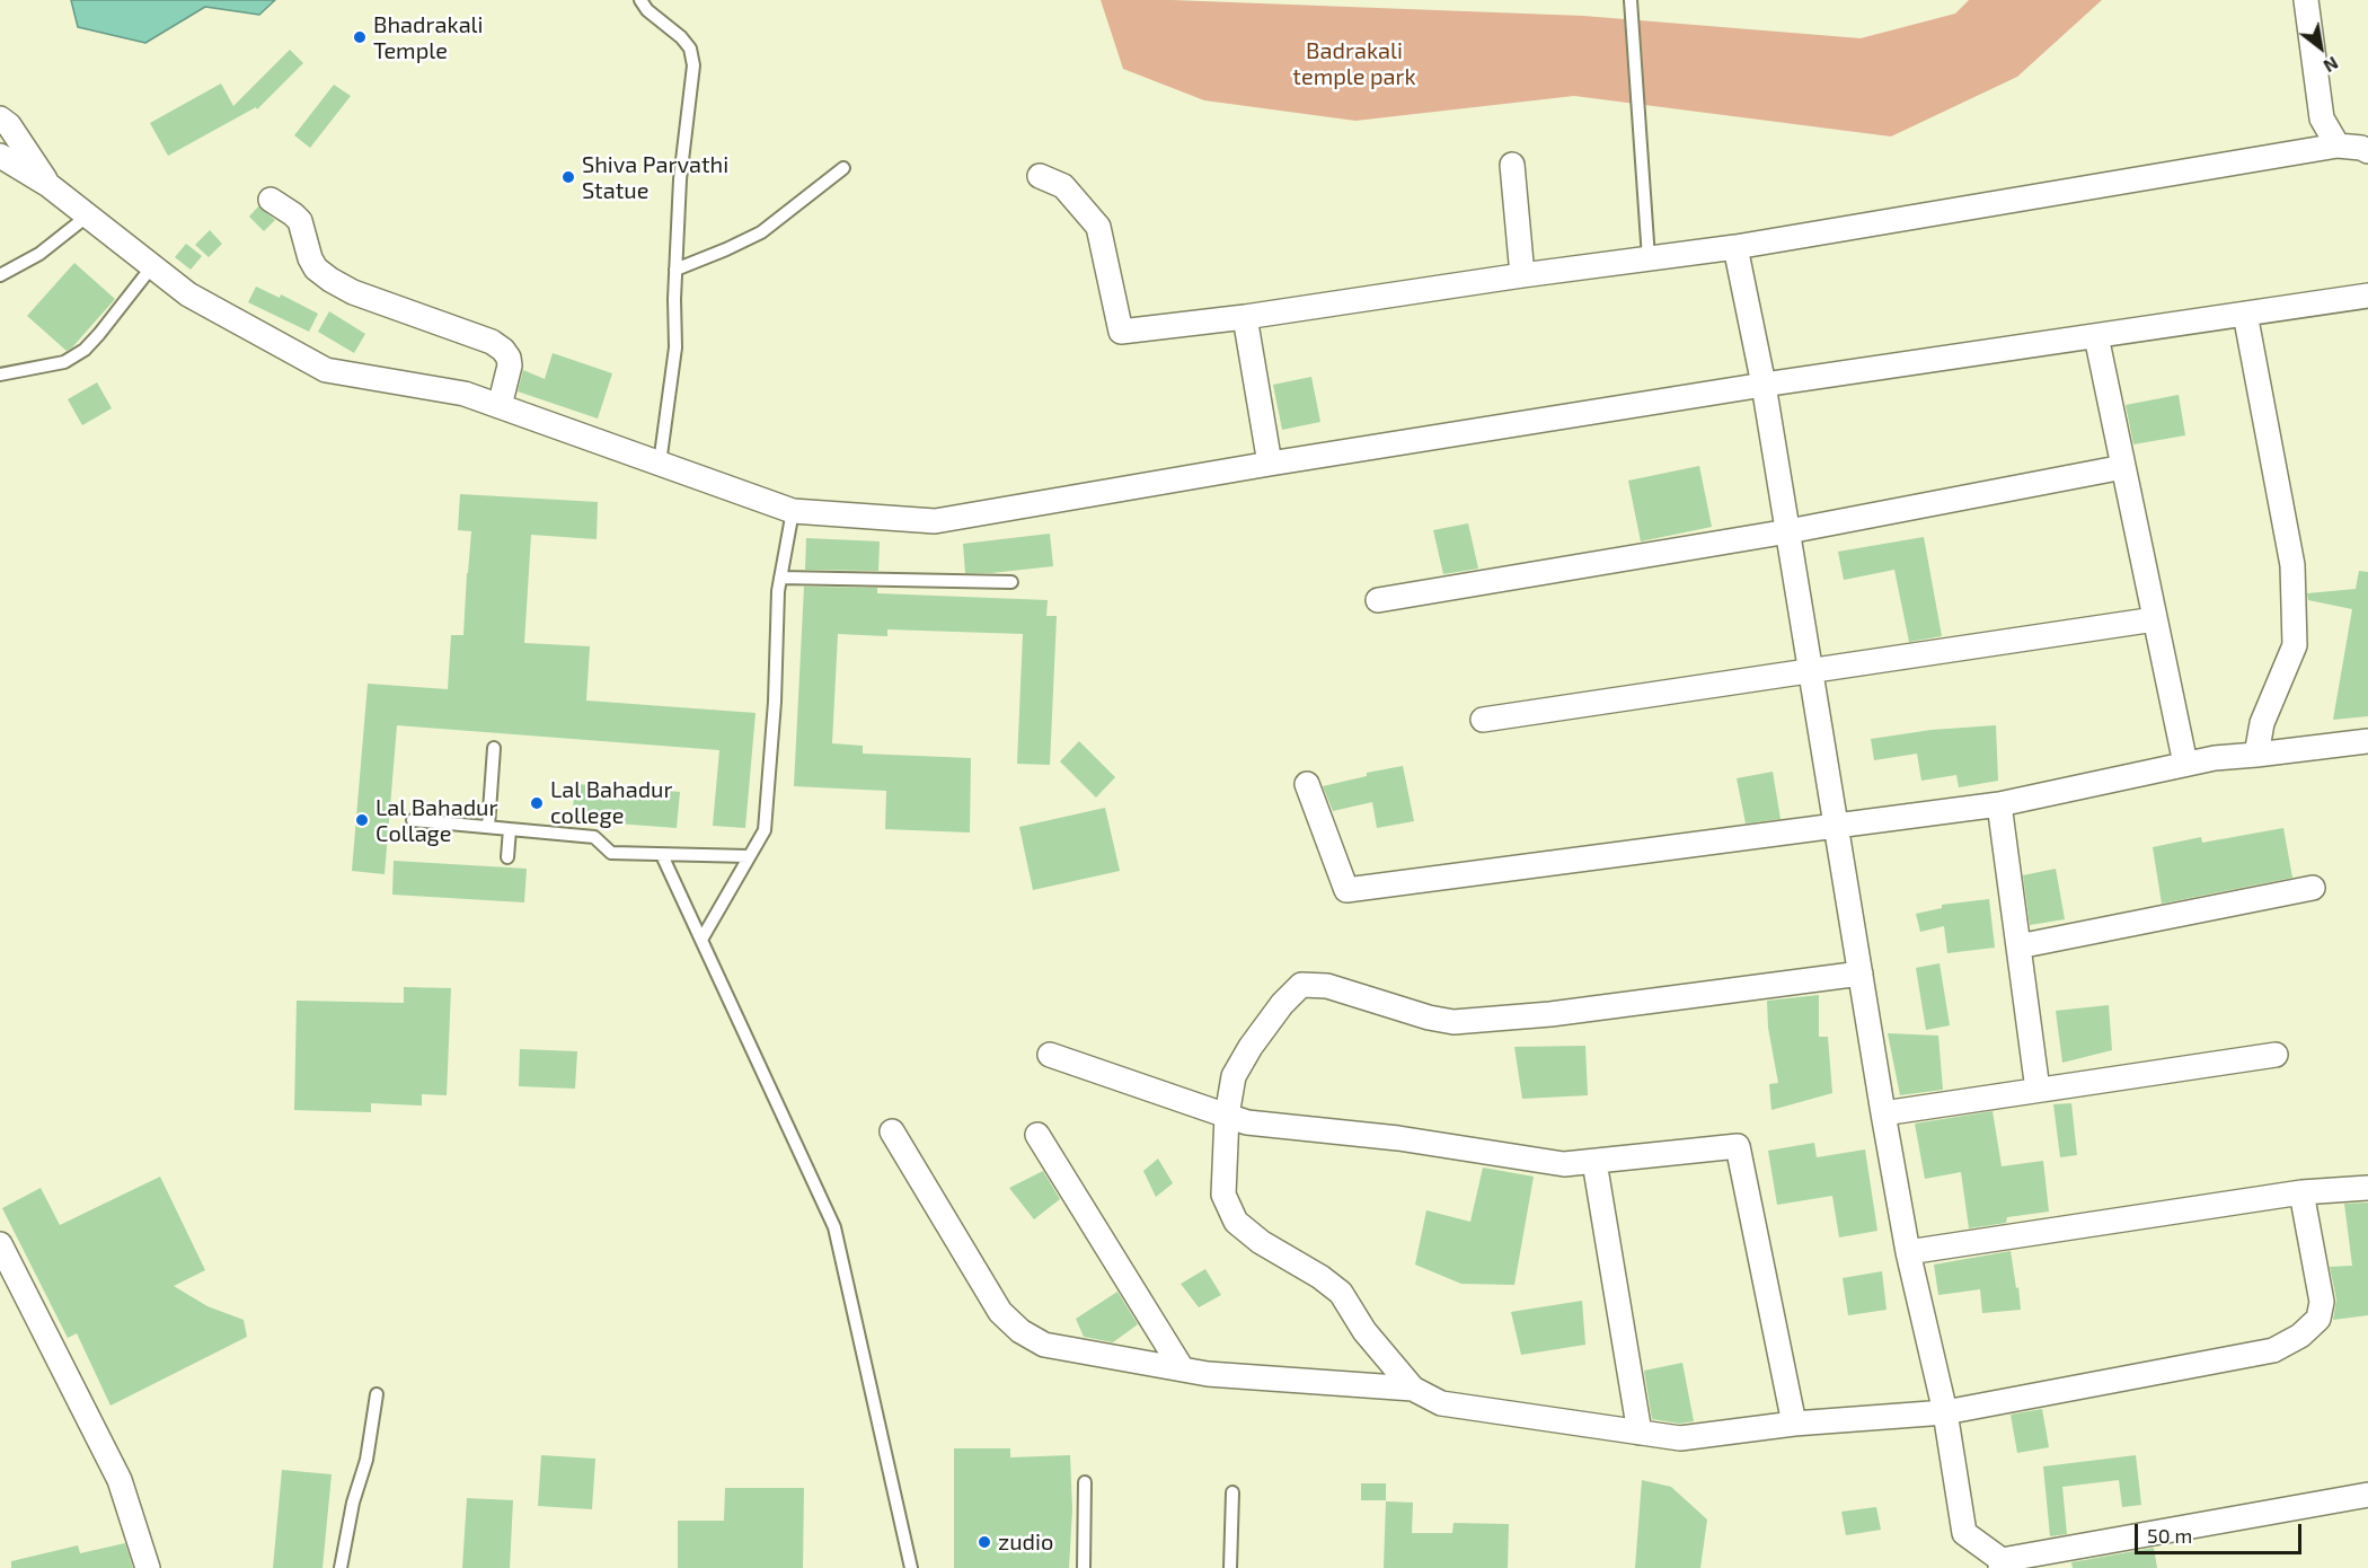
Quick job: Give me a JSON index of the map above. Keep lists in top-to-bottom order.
{
  "parks": ["Badrakali temple park"],
  "places": [
    "Bhadrakali Temple",
    "Shiva Parvathi Statue",
    "Lal Bahadur college",
    "Lal Bahadur Collage",
    "zudio"
  ],
  "scale_bar": "50 m",
  "north": "bottom right"
}
